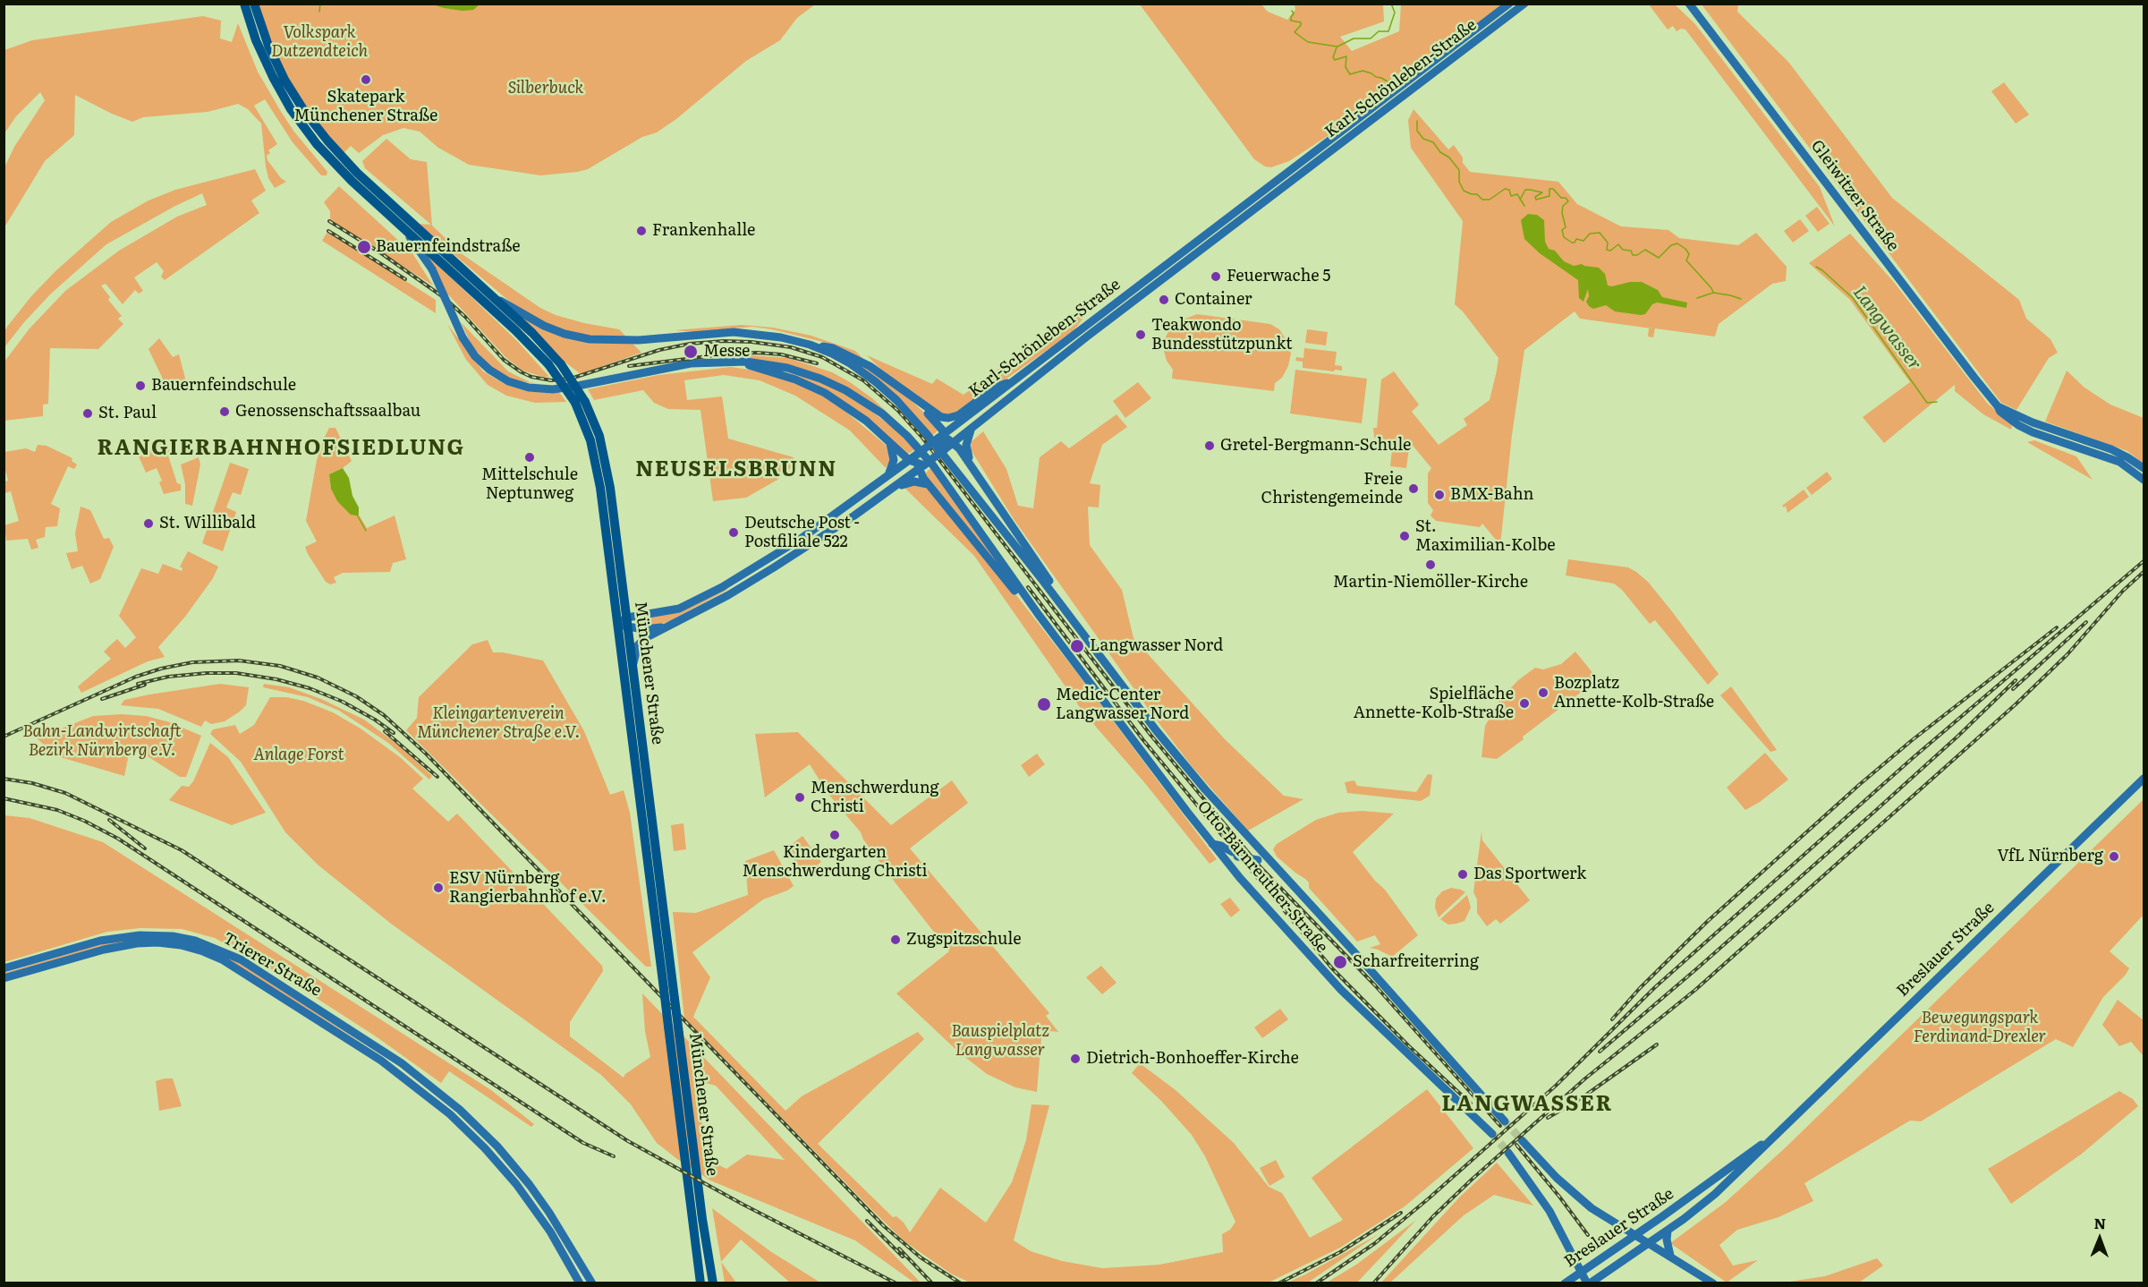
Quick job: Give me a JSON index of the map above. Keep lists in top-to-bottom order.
{
  "streets": {
    "main road": [
      "Karl-Schönleben-Straße",
      "Gleiwitzer Straße",
      "Münchener Straße",
      "Otto-Bärnreuther-Straße",
      "Breslauer Straße",
      "Trierer Straße"
    ]
  },
  "crossings": [
    ["Karl-Schönleben-Straße", "Münchener Straße"],
    ["Karl-Schönleben-Straße", "Otto-Bärnreuther-Straße"],
    ["Münchener Straße", "Otto-Bärnreuther-Straße"]
  ],
  "districts": ["RANGIERBAHNHOFSIEDLUNG", "NEUSELSBRUNN", "LANGWASSER"],
  "water": ["Langwasser"],
  "parks": [
    "Volkspark Dutzendteich",
    "Silberbuck",
    "Kleingartenverein Münchener Straße e.V.",
    "Bahn-Landwirtschaft Bezirk Nürnberg e.V.",
    "Anlage Forst",
    "Bewegungspark Ferdinand-Drexler",
    "Bauspielplatz Langwasser"
  ],
  "places": [
    "Skatepark Münchener Straße",
    "Frankenhalle",
    "Bauernfeindstraße",
    "Feuerwache 5",
    "Container",
    "Teakwondo Bundesstützpunkt",
    "Messe",
    "Bauernfeindschule",
    "Genossenschaftssaalbau",
    "St. Paul",
    "Gretel-Bergmann-Schule",
    "Mittelschule Neptunweg",
    "Freie Christengemeinde",
    "BMX-Bahn",
    "St. Willibald",
    "Deutsche Post - Postfiliale 522",
    "St. Maximilian-Kolbe",
    "Martin-Niemöller-Kirche",
    "Langwasser Nord",
    "Bozplatz Annette-Kolb-Straße",
    "Spielfläche Annette-Kolb-Straße",
    "Medic-Center Langwasser Nord",
    "Menschwerdung Christi",
    "Kindergarten Menschwerdung Christi",
    "VfL Nürnberg",
    "Das Sportwerk",
    "ESV Nürnberg Rangierbahnhof e.V.",
    "Zugspitzschule",
    "Scharfreiterring",
    "Dietrich-Bonhoeffer-Kirche"
  ],
  "north": "top"
}
